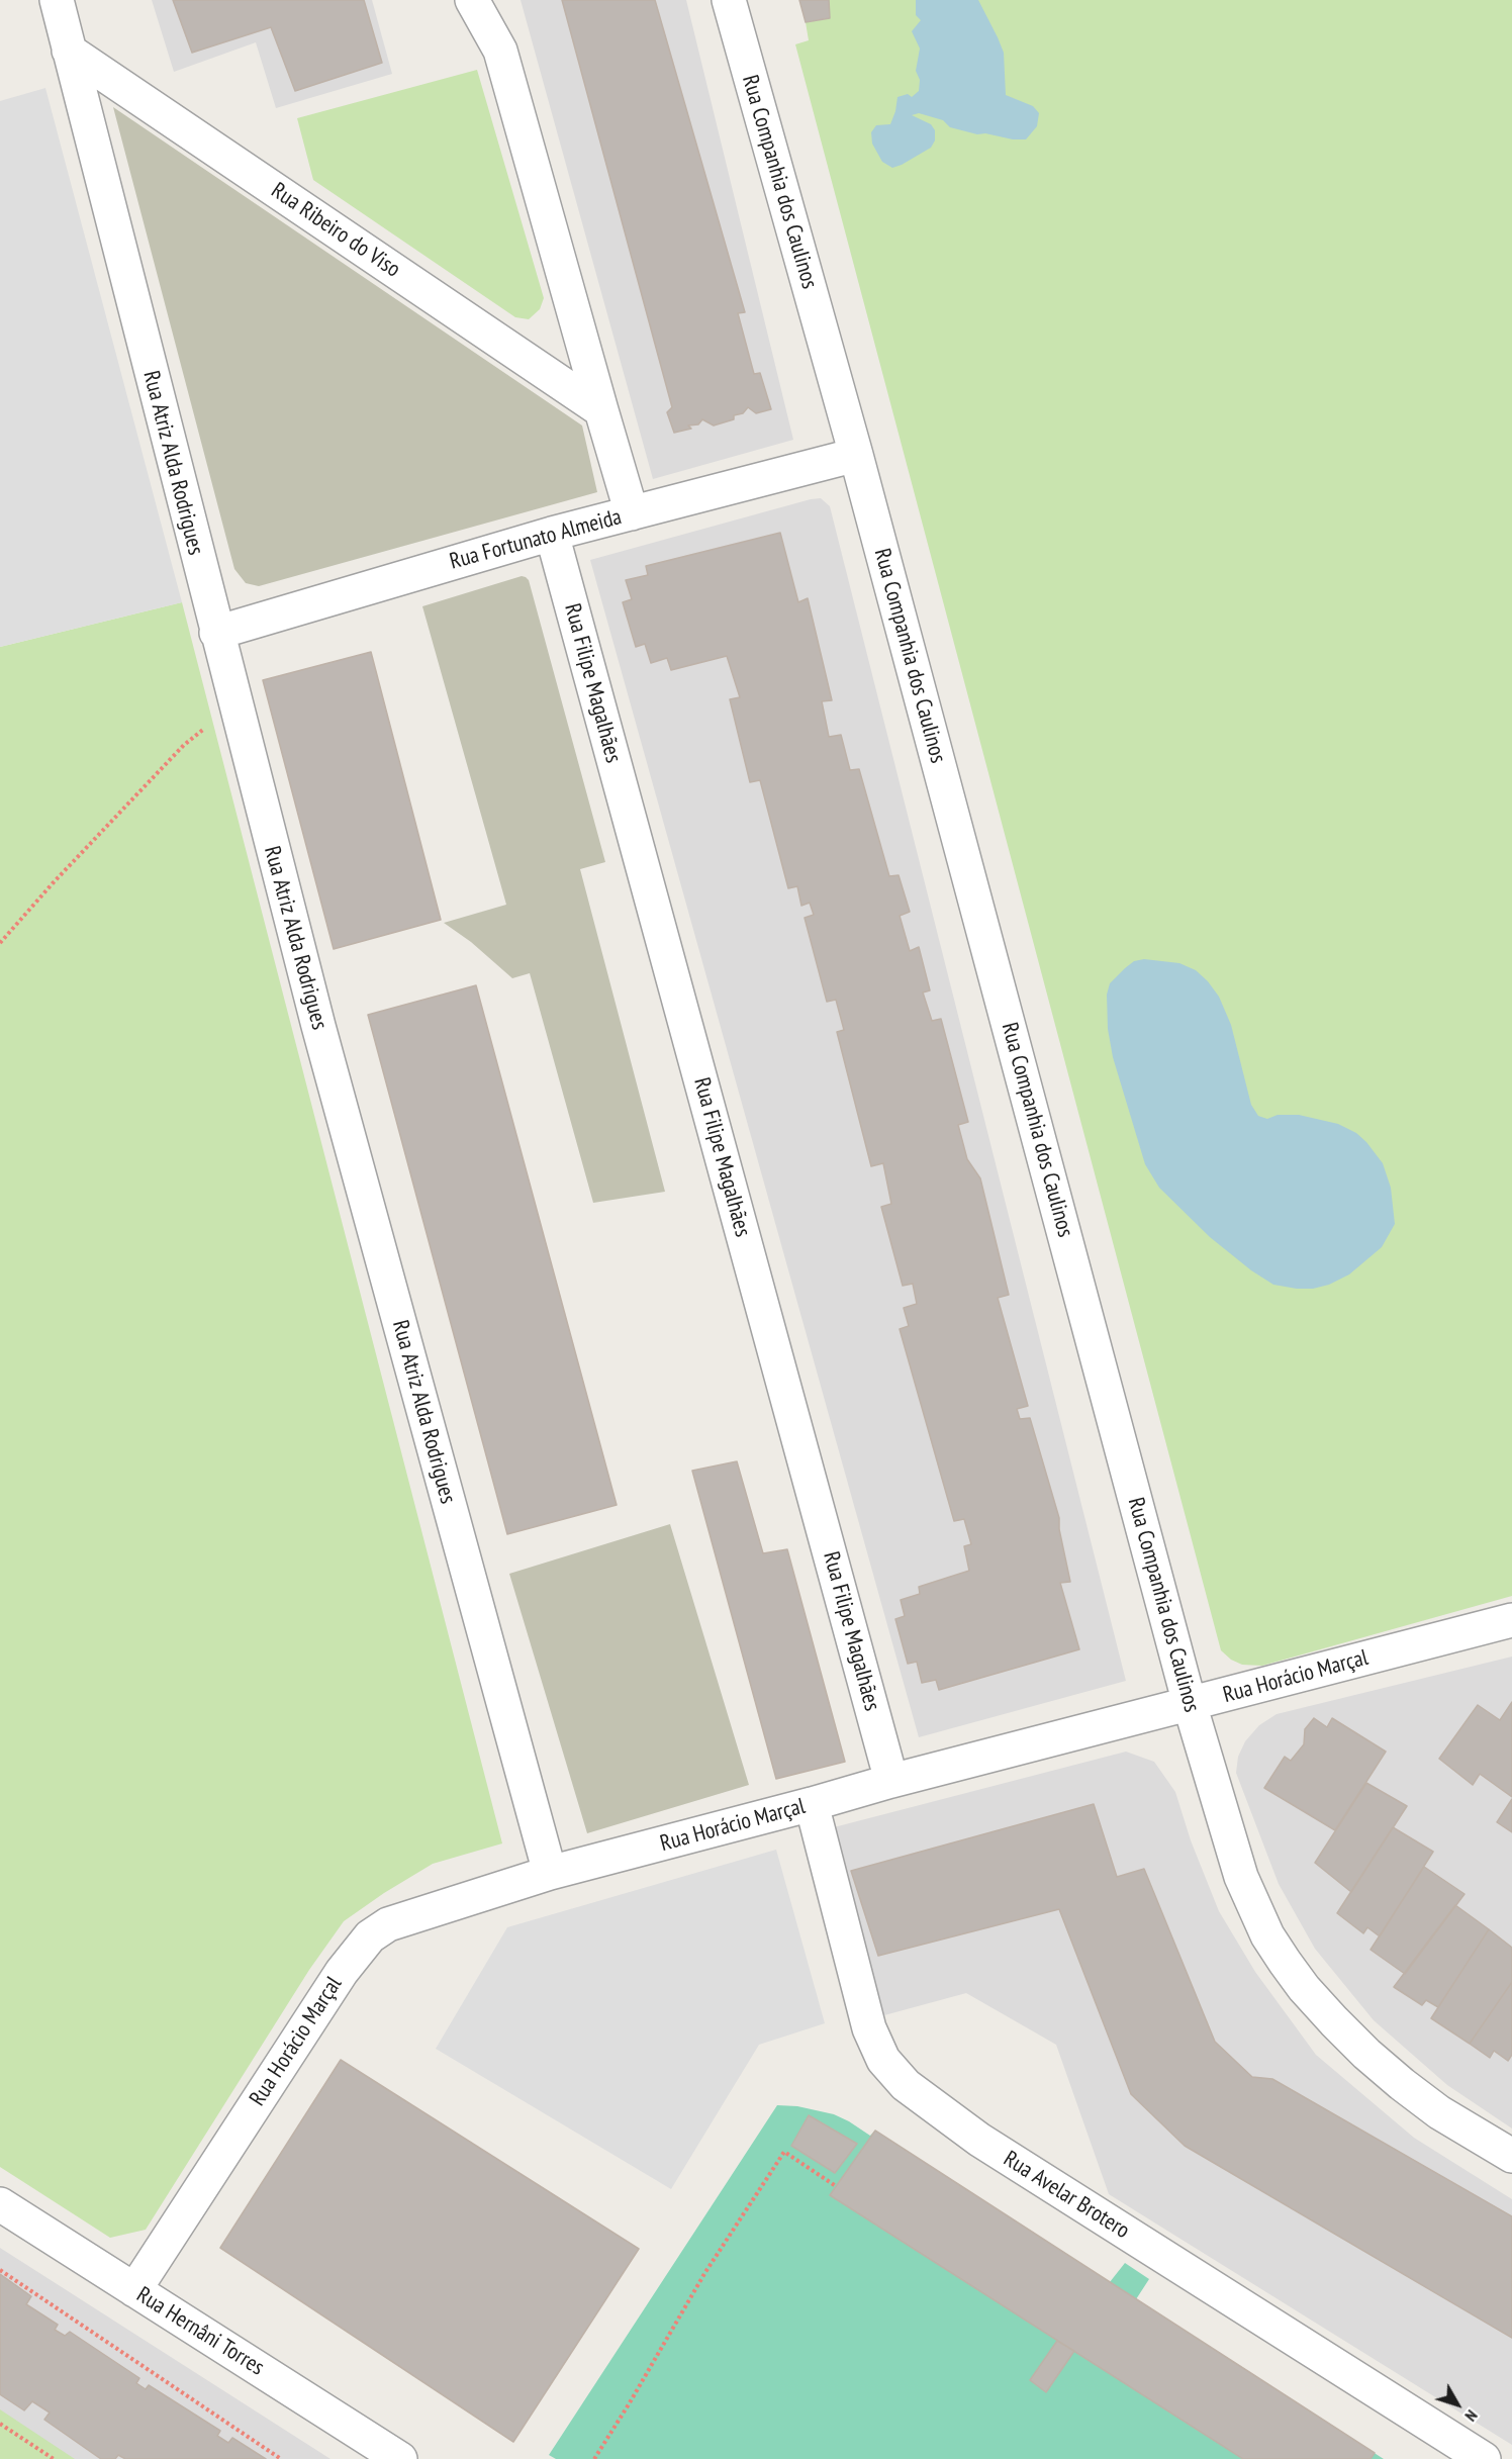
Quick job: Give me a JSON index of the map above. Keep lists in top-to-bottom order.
{
  "streets": {
    "street": [
      "Rua Companhia dos Caulinos",
      "Rua Ribeiro do Viso",
      "Rua Atriz Alda Rodrigues",
      "Rua Fortunato Almeida",
      "Rua Filipe Magalhães",
      "Rua Horácio Marçal",
      "Rua Avelar Brotero",
      "Rua Hernâni Torres"
    ]
  },
  "crossings": [
    ["Rua Companhia dos Caulinos", "Rua Fortunato Almeida"],
    ["Rua Companhia dos Caulinos", "Rua Horácio Marçal"],
    ["Rua Ribeiro do Viso", "Rua Atriz Alda Rodrigues"],
    ["Rua Atriz Alda Rodrigues", "Rua Fortunato Almeida"],
    ["Rua Atriz Alda Rodrigues", "Rua Horácio Marçal"],
    ["Rua Fortunato Almeida", "Rua Filipe Magalhães"],
    ["Rua Filipe Magalhães", "Rua Horácio Marçal"],
    ["Rua Horácio Marçal", "Rua Avelar Brotero"],
    ["Rua Horácio Marçal", "Rua Hernâni Torres"]
  ],
  "north": "bottom right"
}
